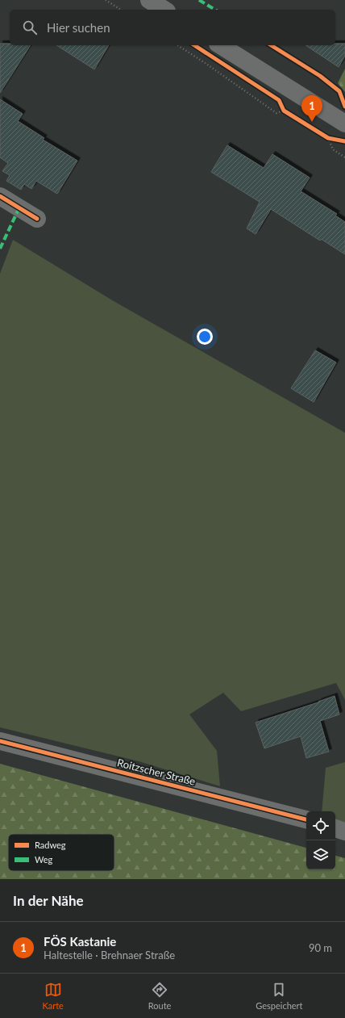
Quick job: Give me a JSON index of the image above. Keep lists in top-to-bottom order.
{
  "streets": {
    "street": ["Roitzscher Straße"]
  },
  "legend": ["Radweg", "Weg"],
  "page": {
    "search": "Hier suchen",
    "pins": "1",
    "heading": "In der Nähe",
    "list": [
      {
        "mark": "1",
        "name": "FÖS Kastanie",
        "note": "Haltestelle · Brehnaer Straße",
        "value": "90 m"
      }
    ],
    "nav": ["Karte", "Route", "Gespeichert"]
  }
}
